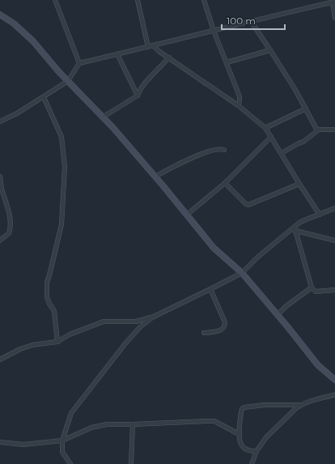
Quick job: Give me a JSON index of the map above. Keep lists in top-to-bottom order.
{
  "scale_bar": "100 m"
}
